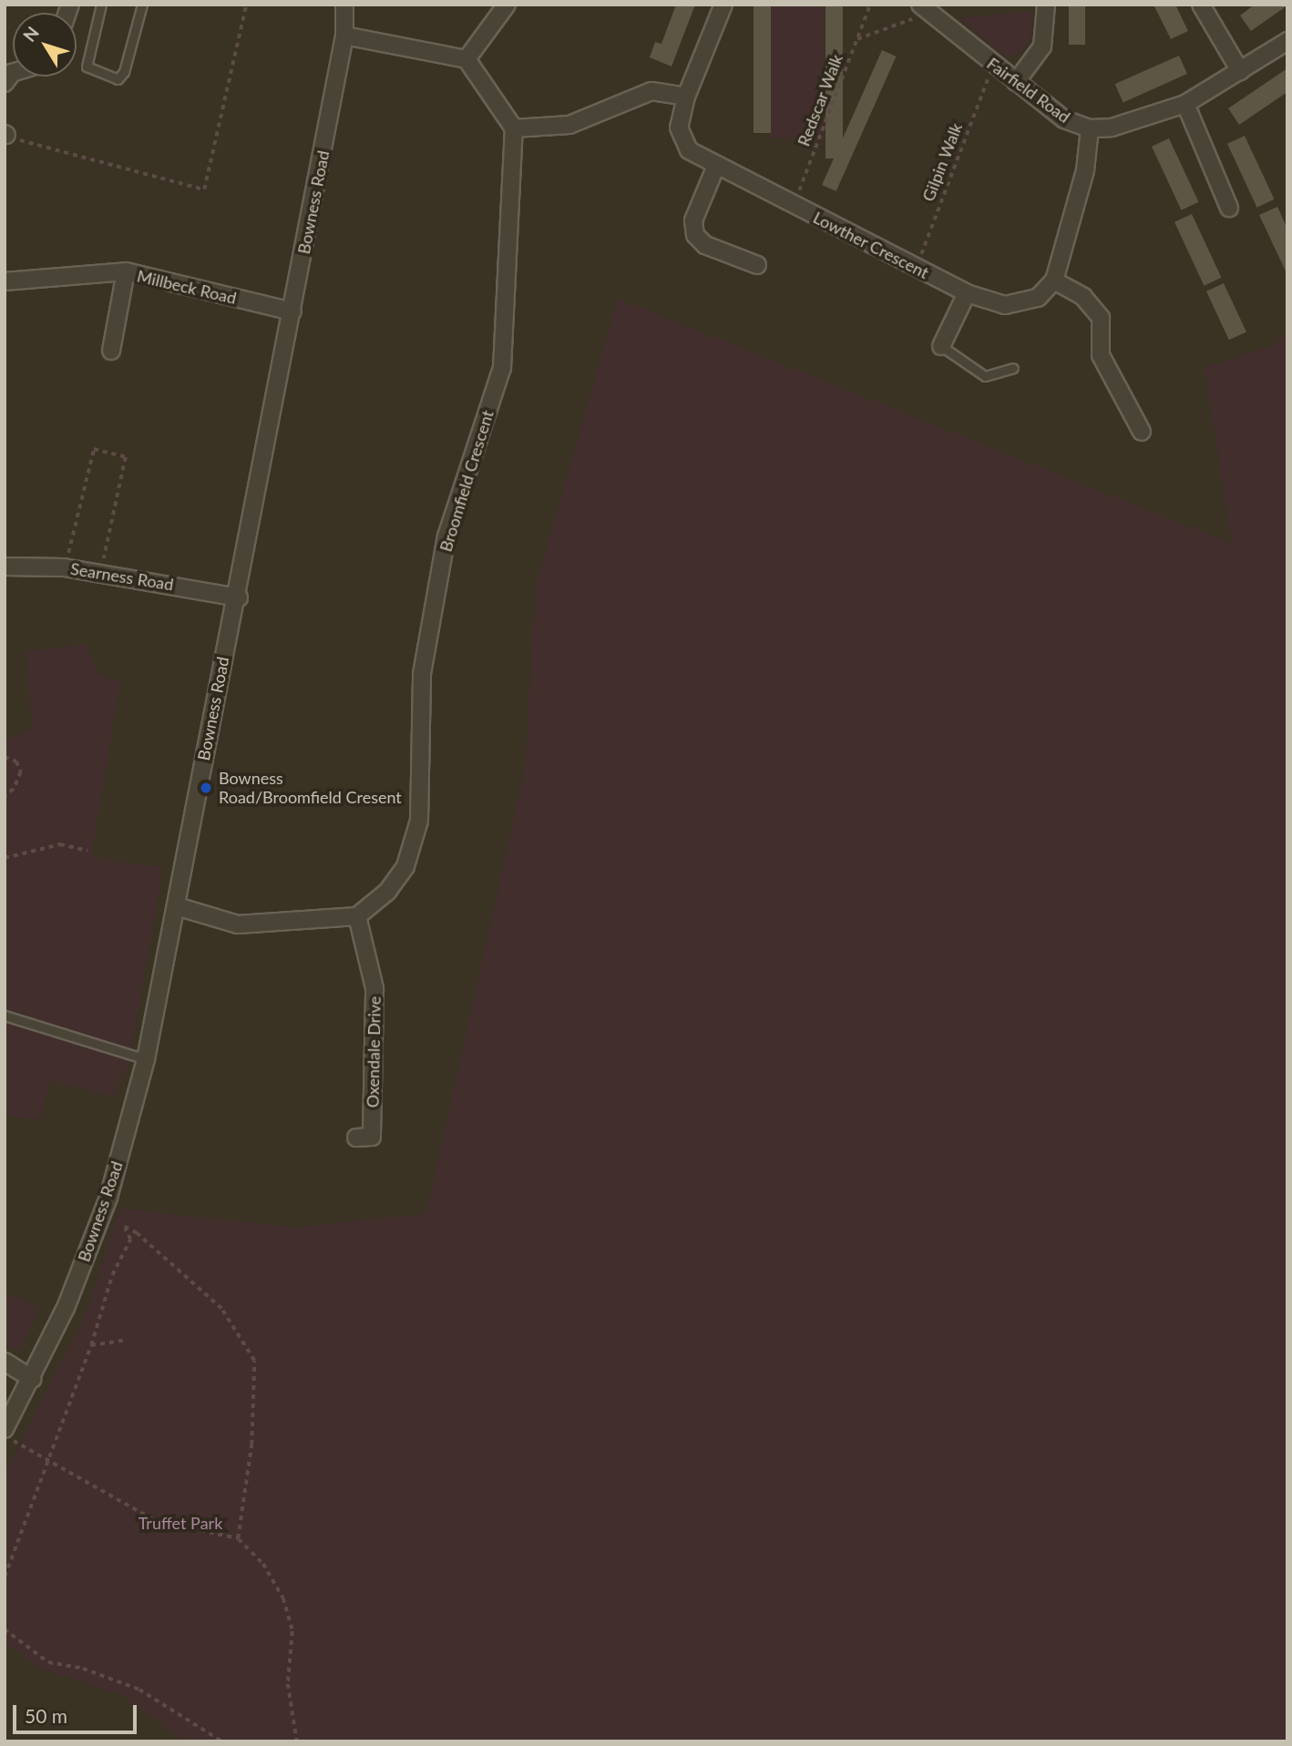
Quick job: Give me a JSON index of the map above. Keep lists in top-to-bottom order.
{
  "streets": {
    "street": [
      "Fairfield Road",
      "Bowness Road",
      "Lowther Crescent",
      "Millbeck Road",
      "Broomfield Crescent",
      "Searness Road",
      "Oxendale Drive"
    ],
    "path": ["Redscar Walk", "Gilpin Walk"]
  },
  "crossings": [
    ["Fairfield Road", "Gilpin Walk"],
    ["Redscar Walk", "Lowther Crescent"],
    ["Gilpin Walk", "Lowther Crescent"],
    ["Bowness Road", "Millbeck Road"],
    ["Bowness Road", "Searness Road"],
    ["Broomfield Crescent", "Oxendale Drive"]
  ],
  "parks": ["Truffet Park"],
  "places": ["Bowness Road/Broomfield Cresent"],
  "scale_bar": "50 m",
  "north": "top left"
}
